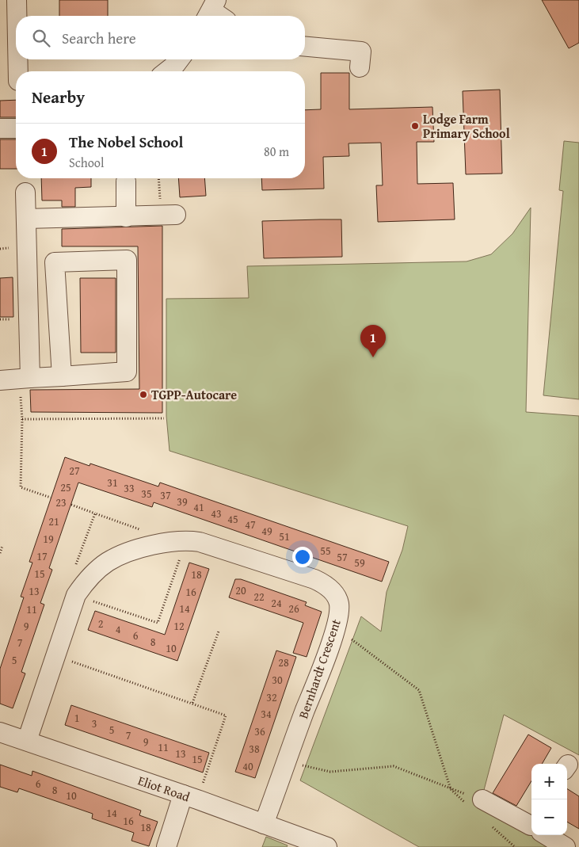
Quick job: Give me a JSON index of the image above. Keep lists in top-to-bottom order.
{
  "streets": {
    "street": ["Bernhardt Crescent", "Eliot Road"]
  },
  "crossings": [
    ["Bernhardt Crescent", "Eliot Road"]
  ],
  "places": ["Lodge Farm Primary School", "TGPP-Autocare"],
  "house_numbers": [
    "27",
    "31",
    "25",
    "33",
    "35",
    "37",
    "39",
    "23",
    "41",
    "43",
    "45",
    "21",
    "47",
    "49",
    "51",
    "19",
    "55",
    "17",
    "57",
    "59",
    "15",
    "18",
    "20",
    "13",
    "16",
    "22",
    "24",
    "14",
    "26",
    "11",
    "2",
    "9",
    "12",
    "4",
    "6",
    "8",
    "7",
    "10",
    "5",
    "28",
    "30",
    "32",
    "34",
    "1",
    "3",
    "5",
    "36",
    "7",
    "9",
    "11",
    "38",
    "13",
    "15",
    "40",
    "6",
    "8",
    "10",
    "14",
    "16",
    "18"
  ],
  "page": {
    "search": "Search here",
    "heading": "Nearby",
    "list": [
      {
        "mark": "1",
        "name": "The Nobel School",
        "note": "School",
        "value": "80 m"
      }
    ],
    "pins": "1",
    "map_buttons": ["+", "−"]
  }
}
